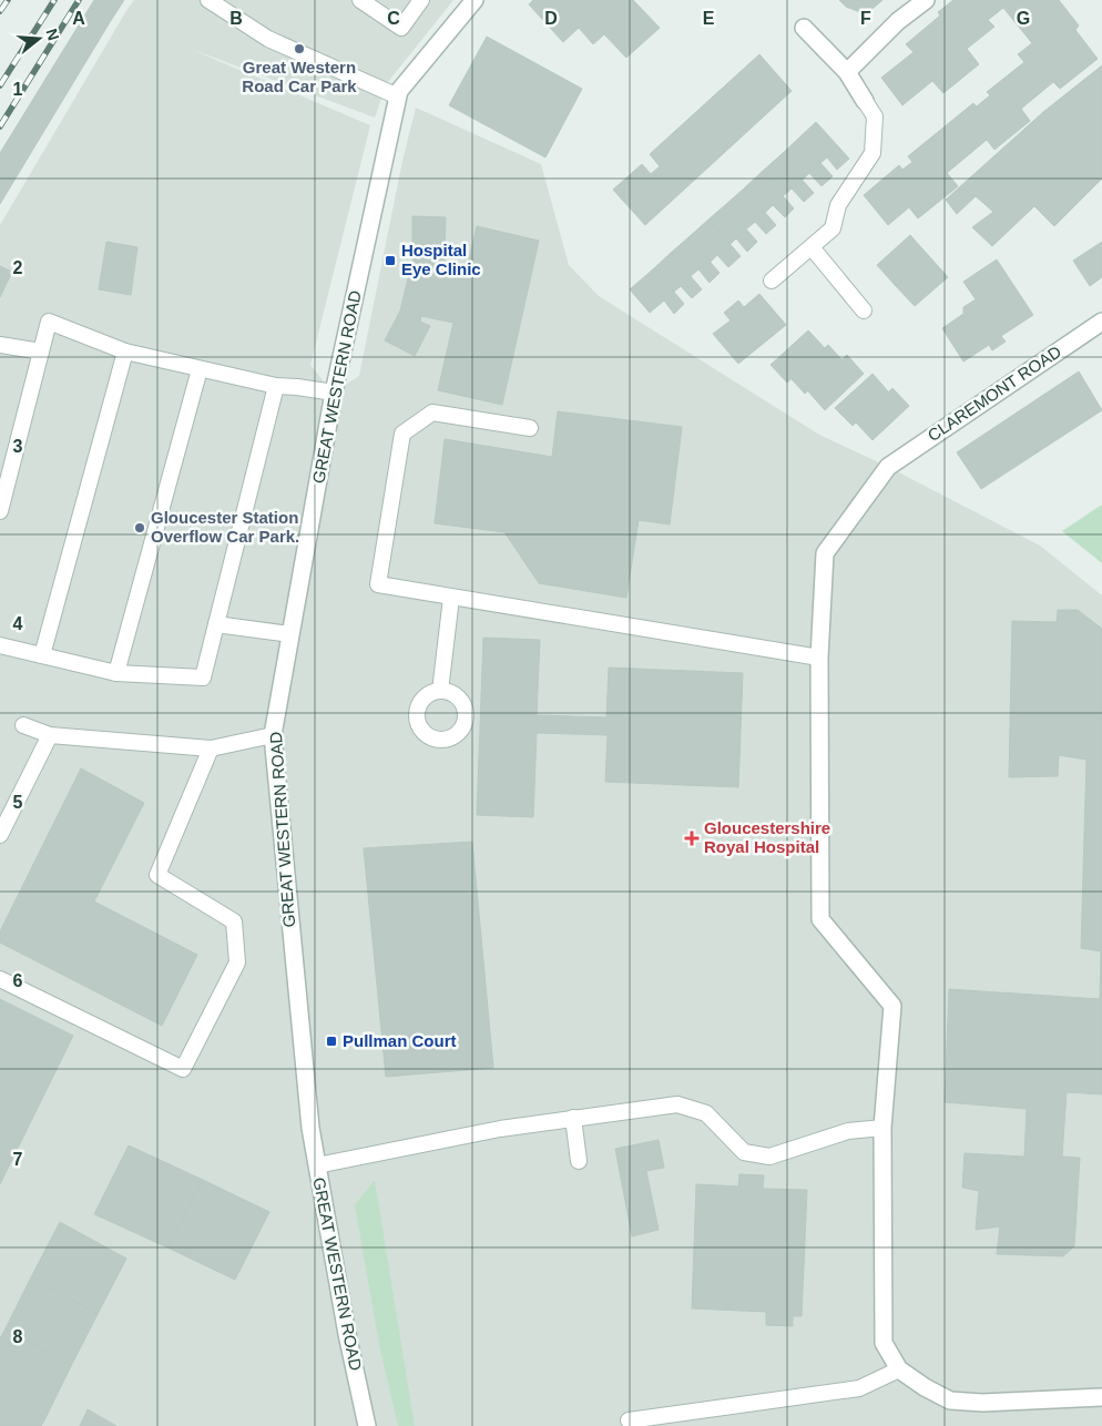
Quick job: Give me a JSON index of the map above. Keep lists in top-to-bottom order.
{
  "streets": {
    "street": ["GREAT WESTERN ROAD", "CLAREMONT ROAD"]
  },
  "places": {
    "other": ["Great Western Road Car Park", "Gloucester Station Overflow Car Park."],
    "transit": ["Hospital Eye Clinic", "Pullman Court"],
    "health": ["Gloucestershire Royal Hospital"]
  },
  "north": "right",
  "grid": {
    "columns": [
      "A",
      "B",
      "C",
      "D",
      "E",
      "F",
      "G"
    ],
    "rows": [
      "1",
      "2",
      "3",
      "4",
      "5",
      "6",
      "7",
      "8"
    ]
  }
}
